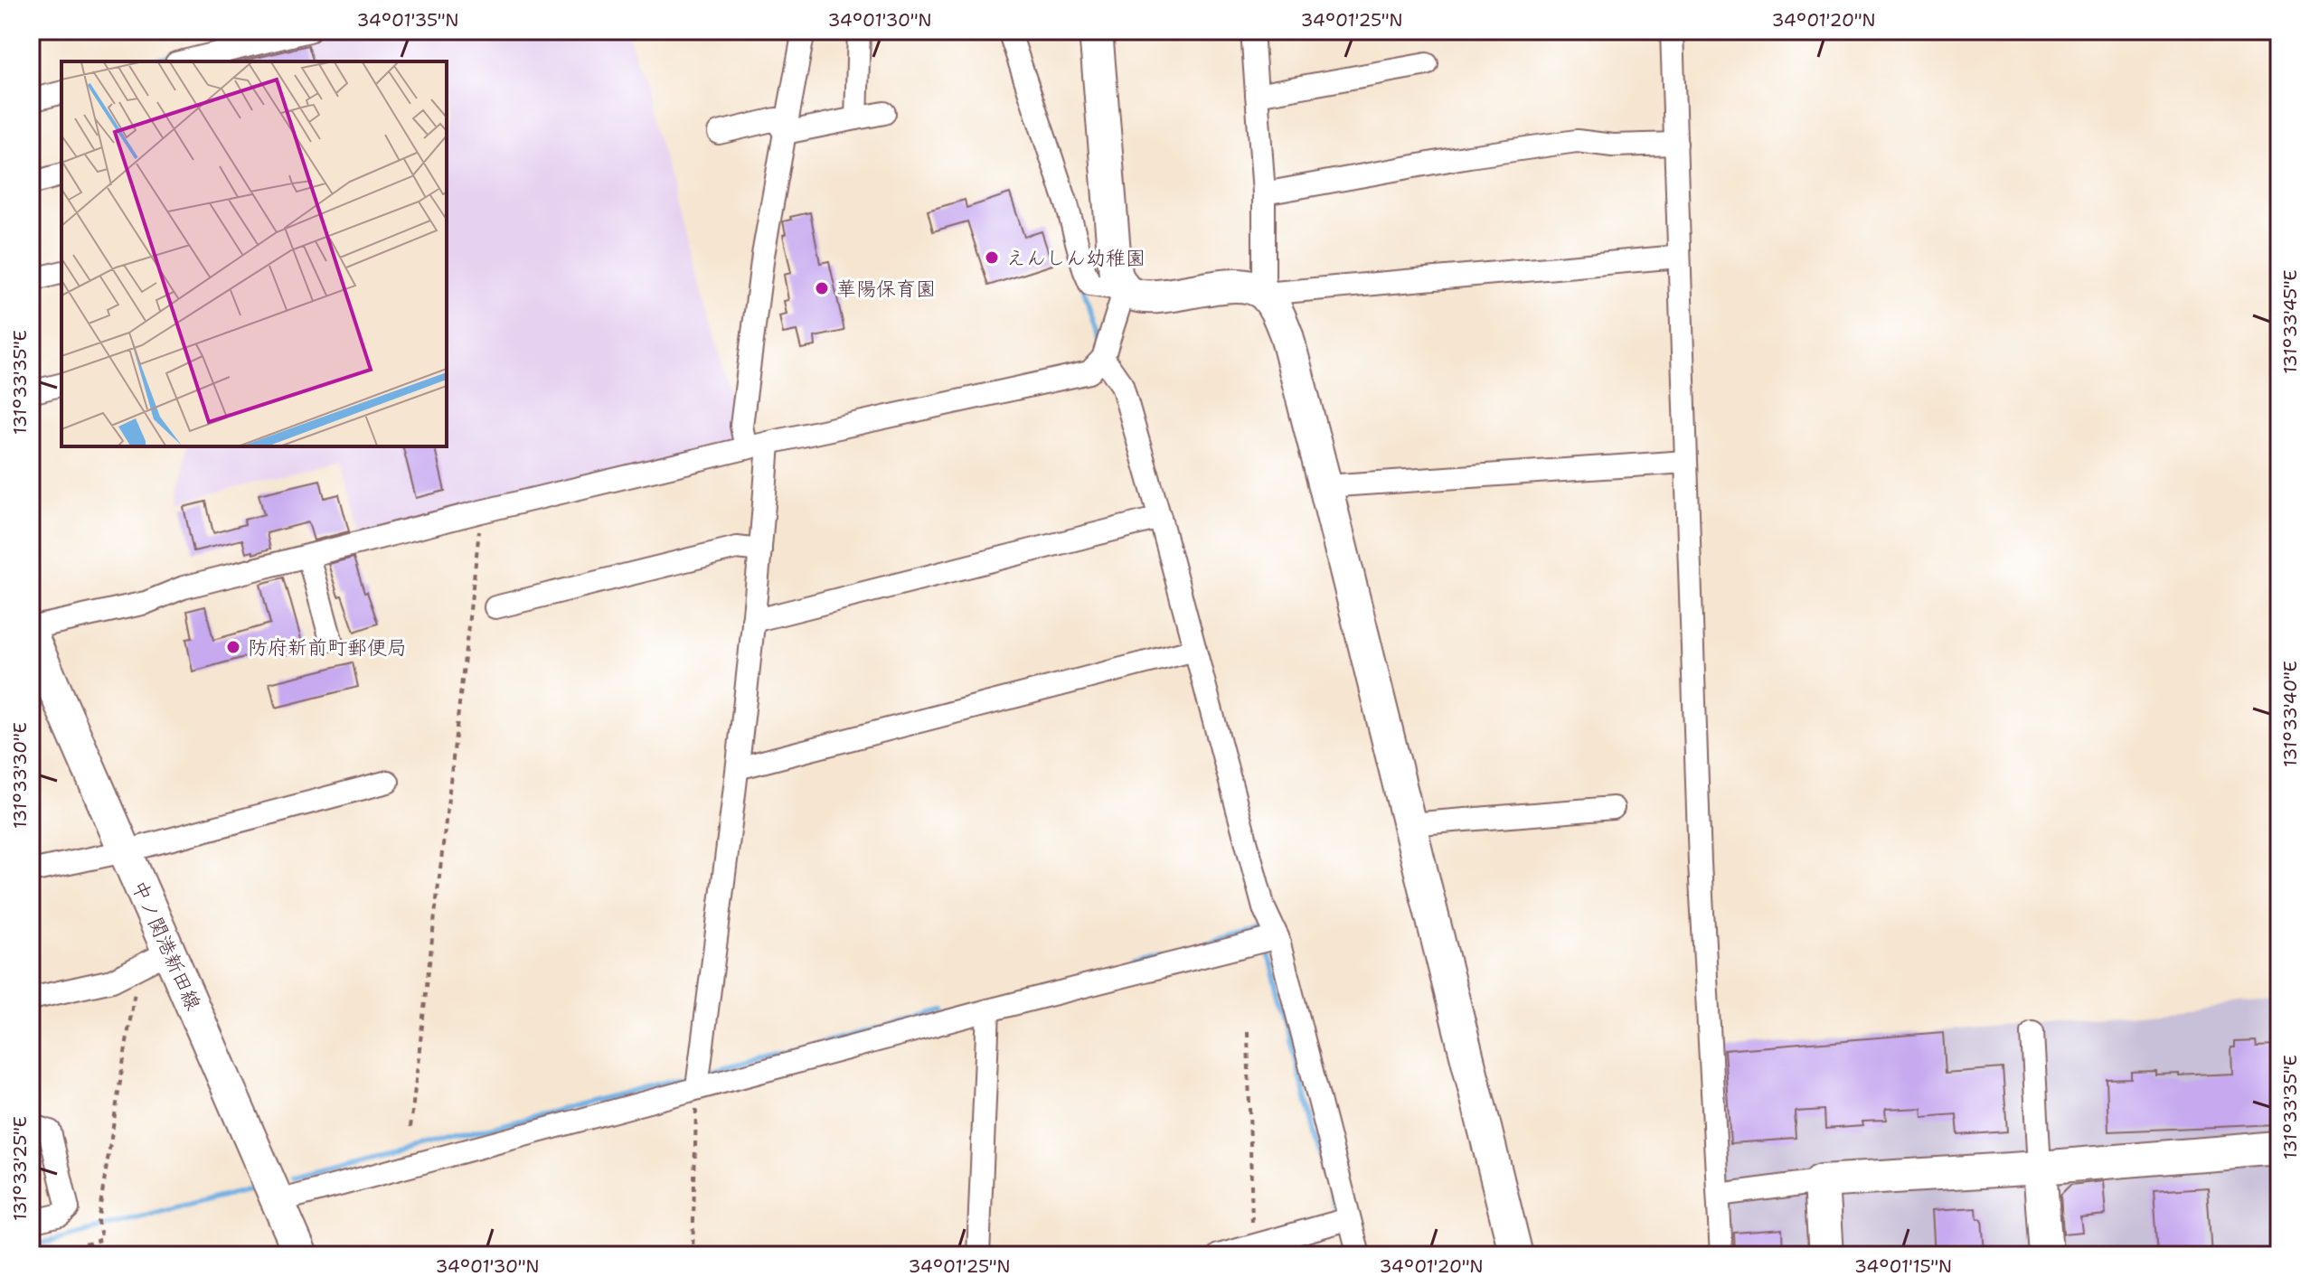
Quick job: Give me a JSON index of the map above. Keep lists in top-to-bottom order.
{
  "streets": {
    "street": ["中ノ関港新田線"]
  },
  "places": ["えんしん幼稚園", "華陽保育園", "防府新前町郵便局"],
  "coordinates": [
    "34°01'35\"N",
    "34°01'30\"N",
    "34°01'25\"N",
    "34°01'20\"N",
    "131°33'45\"E",
    "131°33'35\"E",
    "131°33'40\"E",
    "131°33'30\"E",
    "131°33'25\"E",
    "34°01'15\"N"
  ]
}
